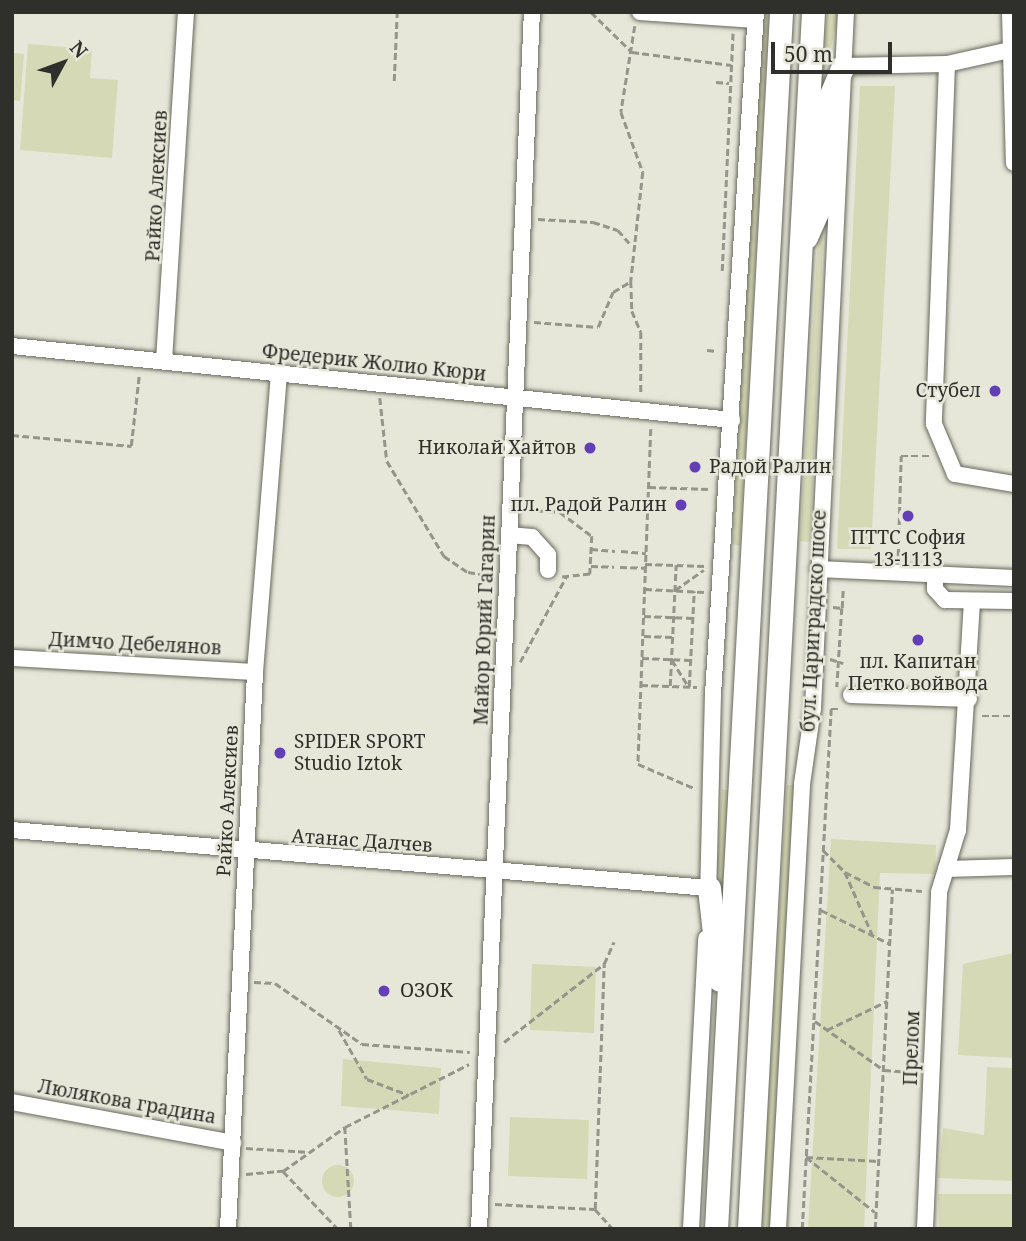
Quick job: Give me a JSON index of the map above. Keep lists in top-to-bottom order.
{
  "streets": {
    "highway": ["бул. Цариградско шосе"],
    "street": [
      "Райко Алексиев",
      "Фредерик Жолио Кюри",
      "Майор Юрий Гагарин",
      "Димчо Дебелянов",
      "Атанас Далчев",
      "Прелом",
      "Люлякова градина"
    ]
  },
  "crossings": [
    ["Райко Алексиев", "Фредерик Жолио Кюри"],
    ["Райко Алексиев", "Димчо Дебелянов"],
    ["Райко Алексиев", "Атанас Далчев"],
    ["Райко Алексиев", "Люлякова градина"],
    ["Фредерик Жолио Кюри", "Майор Юрий Гагарин"],
    ["Майор Юрий Гагарин", "Атанас Далчев"]
  ],
  "places": [
    "Стубел",
    "Николай Хайтов",
    "Радой Ралин",
    "пл. Радой Ралин",
    "ПТТС София 13-1113",
    "пл. Капитан Петко войвода",
    "SPIDER SPORT Studio Iztok",
    "ОЗОК"
  ],
  "scale_bar": "50 m",
  "north": "top right"
}
